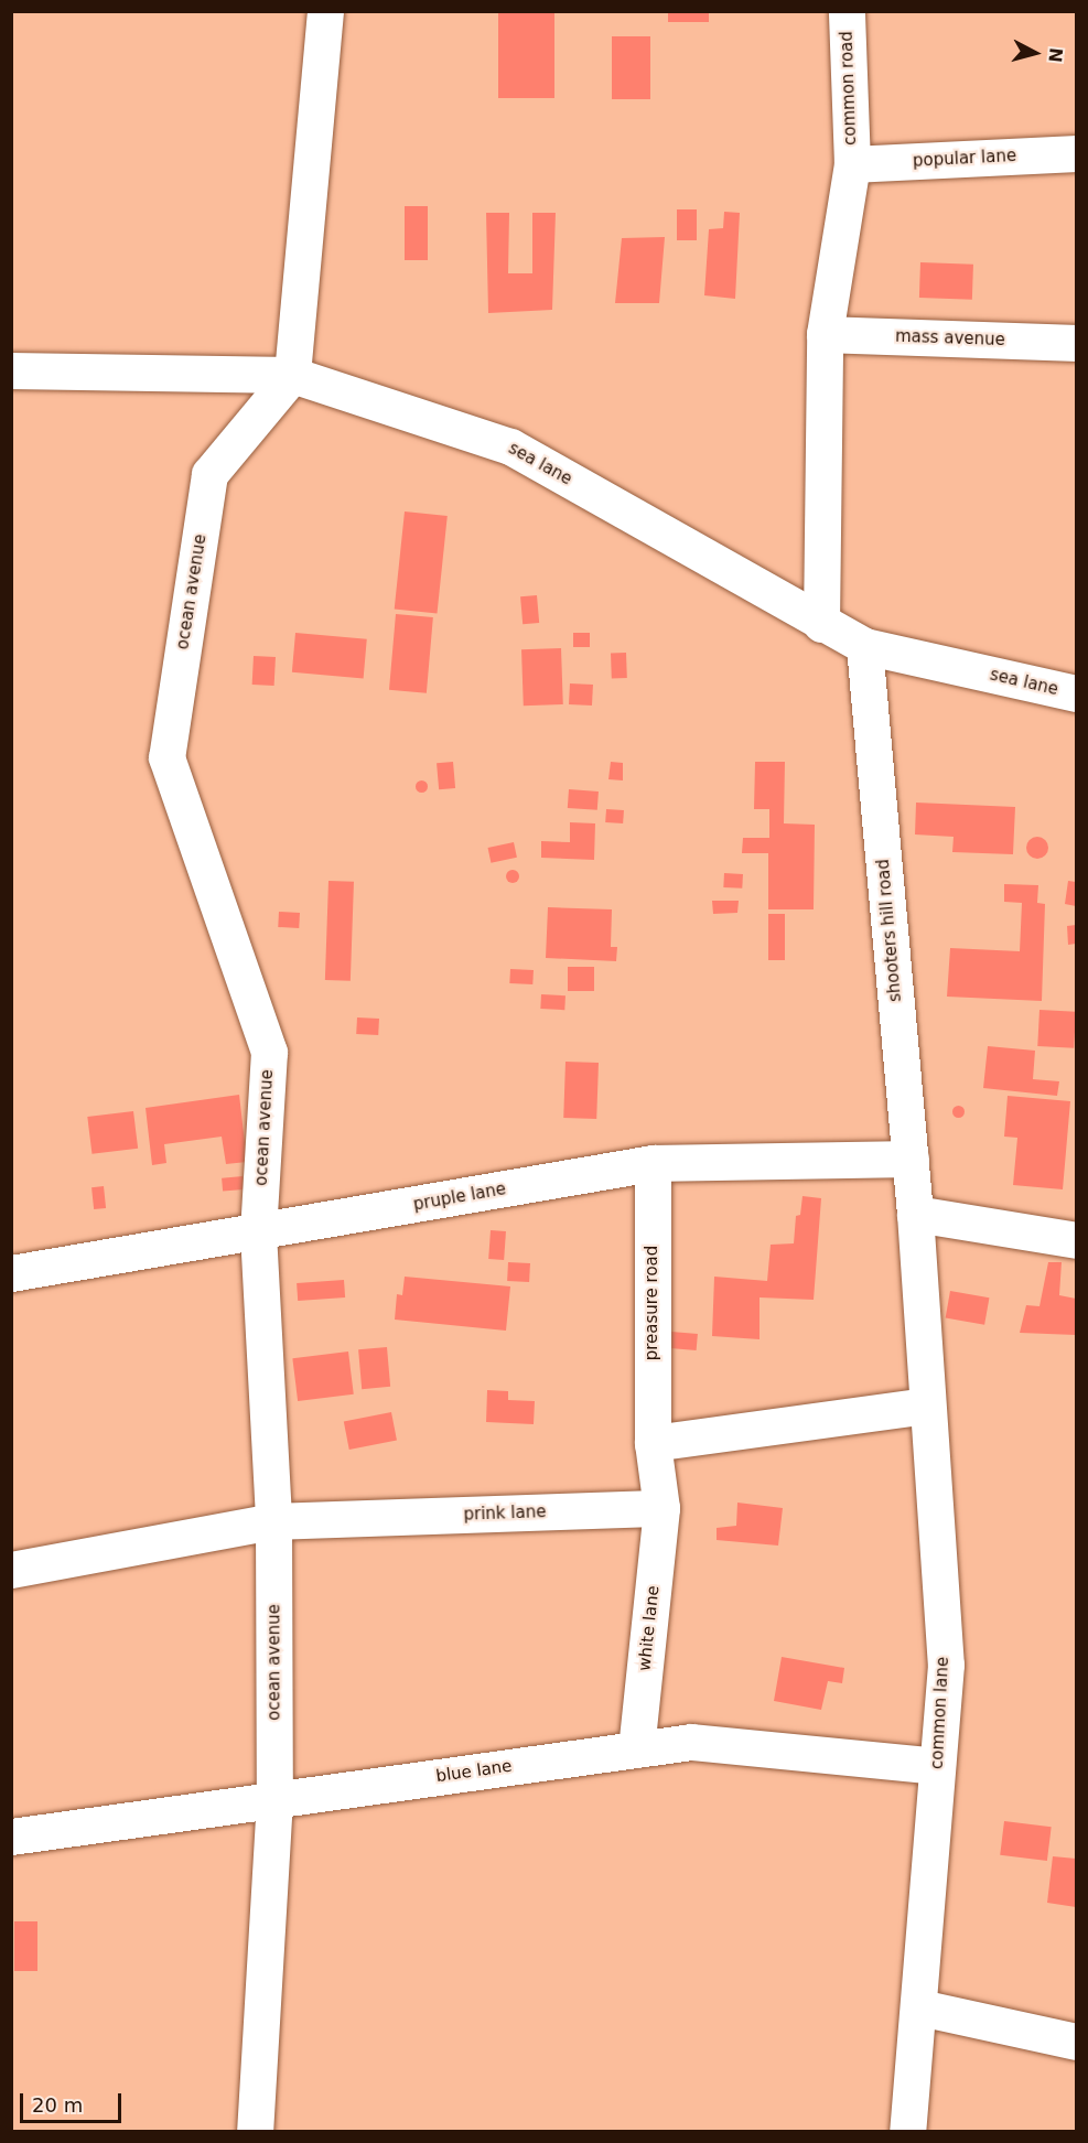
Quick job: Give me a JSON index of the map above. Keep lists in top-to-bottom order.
{
  "streets": {
    "street": [
      "common road",
      "popular lane",
      "mass avenue",
      "sea lane",
      "ocean avenue",
      "shooters hill road",
      "pruple lane",
      "preasure road",
      "prink lane",
      "white lane",
      "common lane",
      "blue lane"
    ]
  },
  "crossings": [
    ["common road", "popular lane"],
    ["common road", "mass avenue"],
    ["common road", "sea lane"],
    ["sea lane", "ocean avenue"],
    ["sea lane", "shooters hill road"],
    ["ocean avenue", "pruple lane"],
    ["ocean avenue", "prink lane"],
    ["ocean avenue", "blue lane"],
    ["shooters hill road", "pruple lane"],
    ["shooters hill road", "common lane"],
    ["pruple lane", "preasure road"],
    ["prink lane", "white lane"],
    ["white lane", "blue lane"],
    ["common lane", "blue lane"]
  ],
  "scale_bar": "20 m",
  "north": "right"
}
